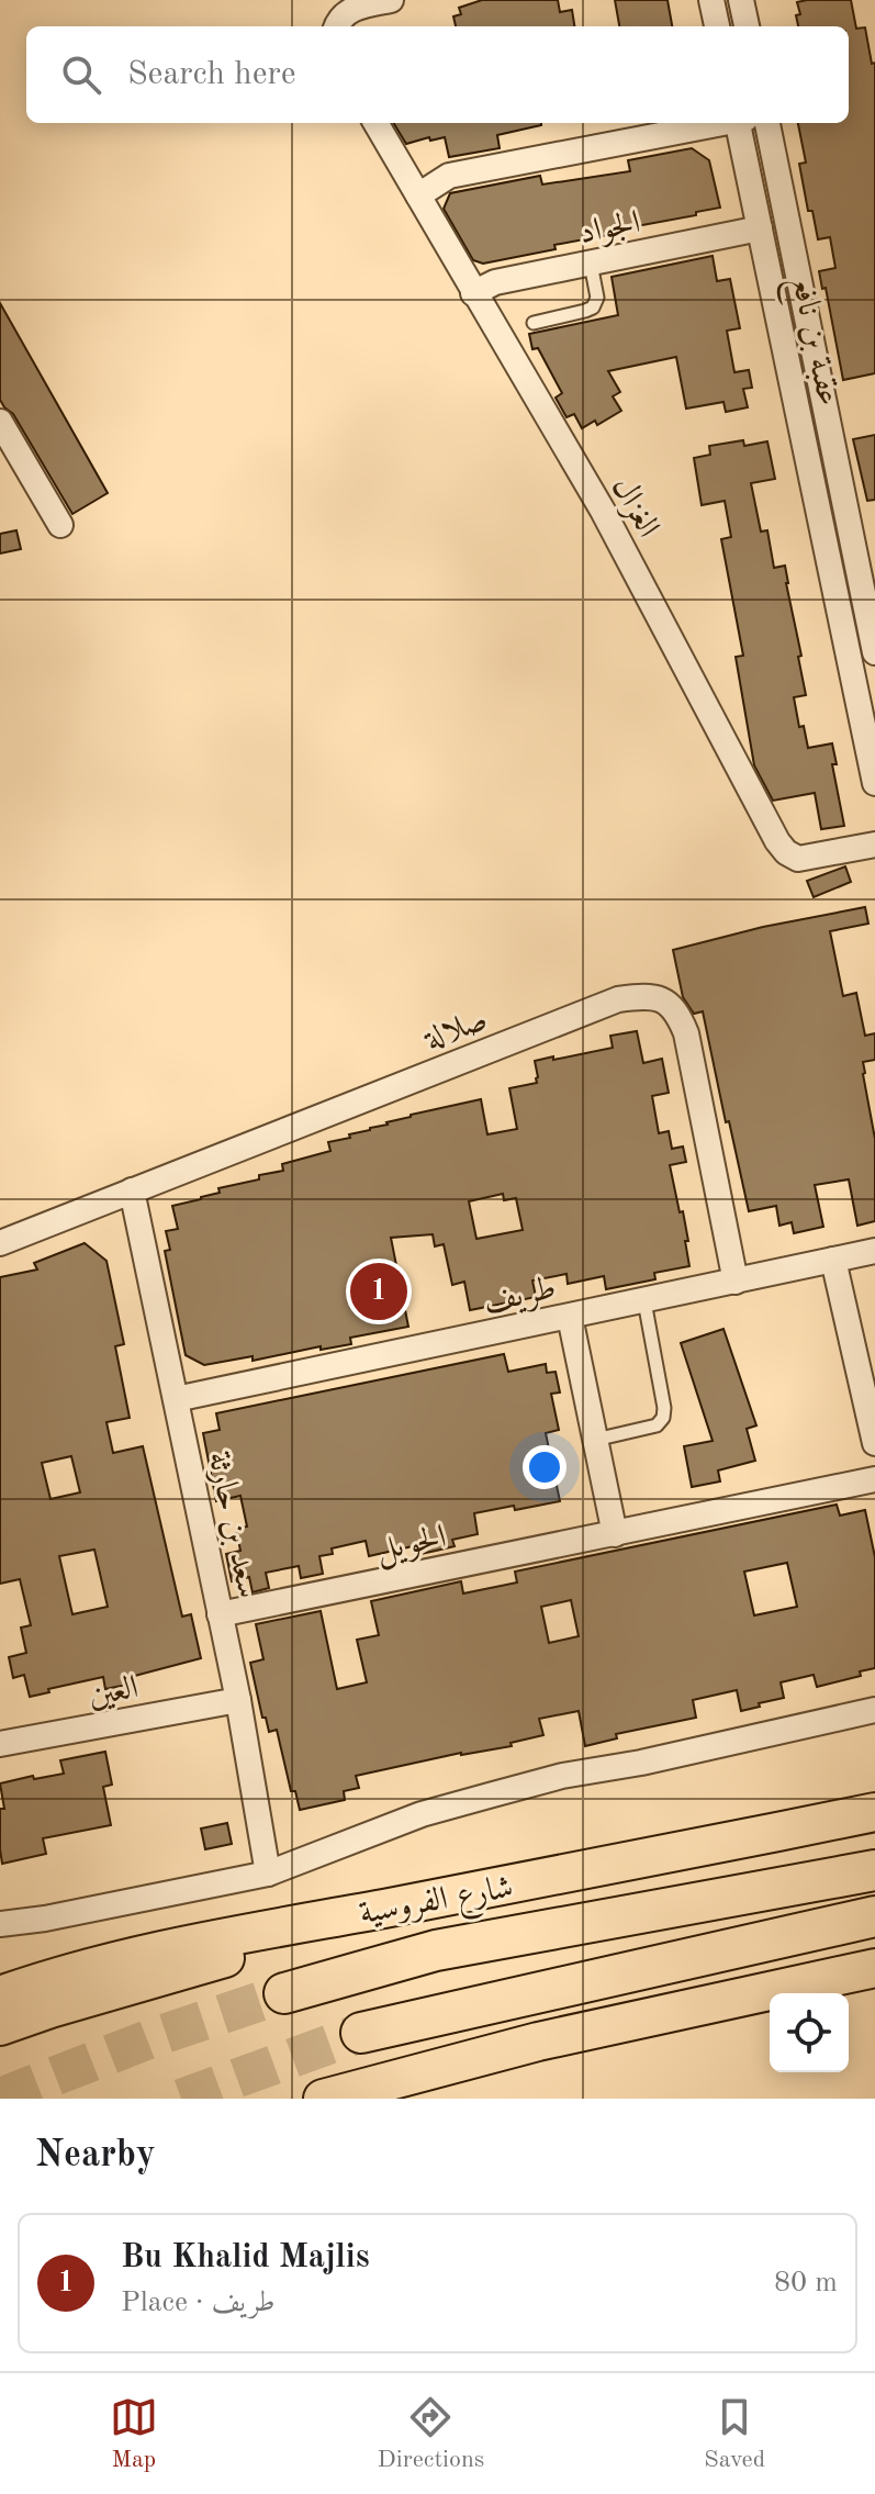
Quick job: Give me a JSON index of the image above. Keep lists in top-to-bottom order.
{
  "streets": {
    "highway": ["شارع الفروسية"],
    "street": [
      "الجواد",
      "عقبة بن نافع",
      "الغزال",
      "صلالة",
      "طريف",
      "سعد بن حارثة",
      "الحويل",
      "العين"
    ]
  },
  "crossings": [
    ["الجواد", "عقبة بن نافع"],
    ["الجواد", "الغزال"],
    ["صلالة", "طريف"],
    ["صلالة", "سعد بن حارثة"],
    ["طريف", "سعد بن حارثة"],
    ["سعد بن حارثة", "الحويل"],
    ["سعد بن حارثة", "العين"]
  ],
  "page": {
    "search": "Search here",
    "pins": "1",
    "heading": "Nearby",
    "list": [
      {
        "mark": "1",
        "name": "Bu Khalid Majlis",
        "note": "Place · طريف",
        "value": "80 m"
      }
    ],
    "nav": ["Map", "Directions", "Saved"]
  }
}
